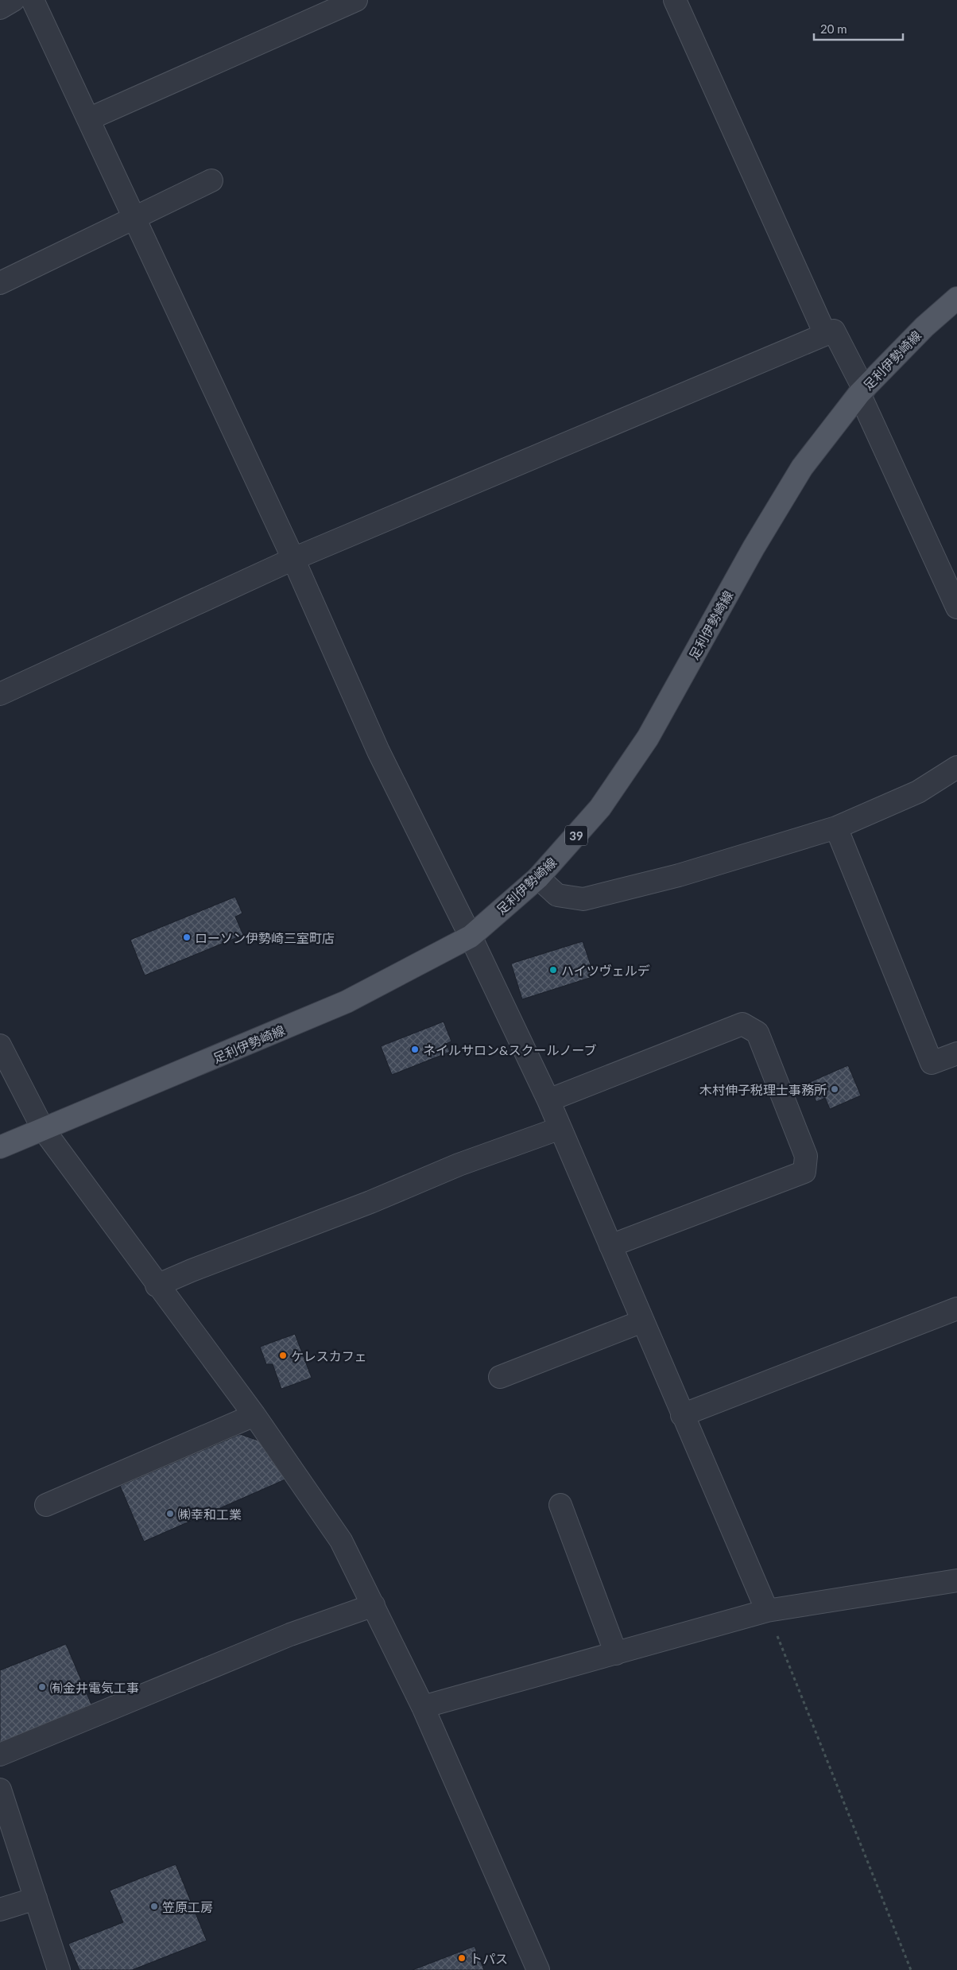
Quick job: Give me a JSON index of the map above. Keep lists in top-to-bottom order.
{
  "streets": {
    "main road": ["足利伊勢崎線", "39"]
  },
  "places": [
    "ローソン伊勢崎三室町店",
    "ハイツヴェルデ",
    "ネイルサロン&スクールノーブ",
    "木村伸子税理士事務所",
    "ケレスカフェ",
    "㈱幸和工業",
    "㈲金井電気工事",
    "笠原工房",
    "トパス"
  ],
  "scale_bar": "20 m"
}
